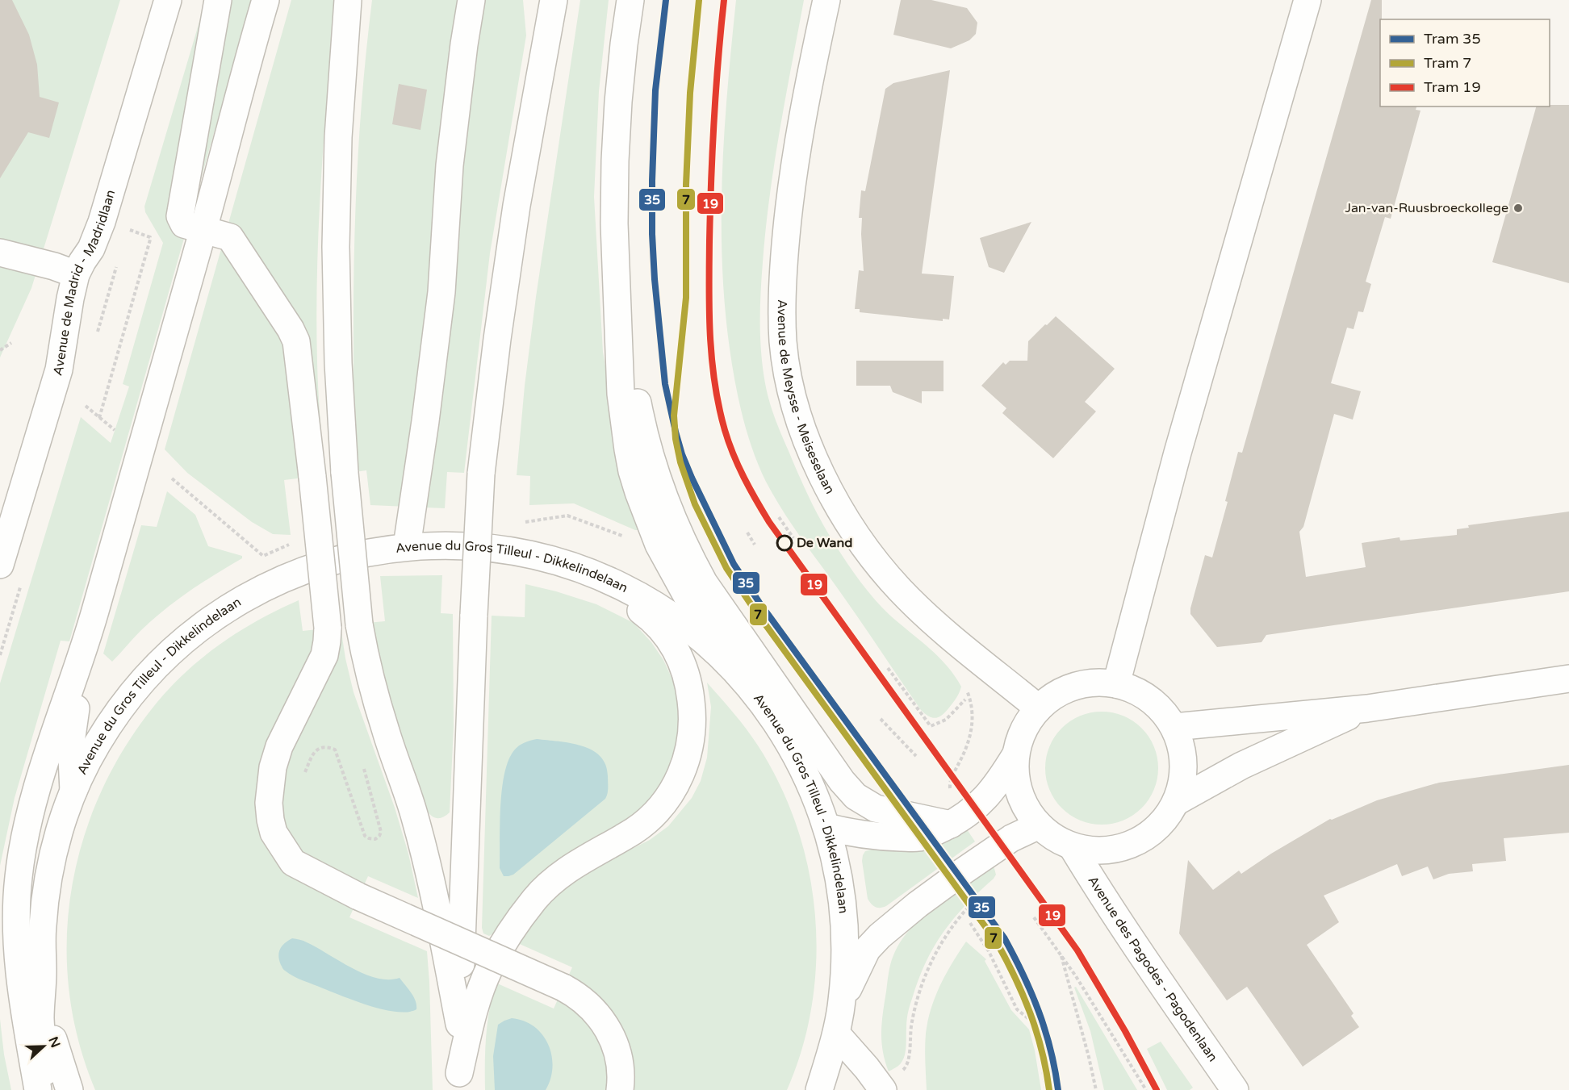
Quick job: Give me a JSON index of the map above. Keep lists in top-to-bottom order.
{
  "streets": {
    "main road": [
      "Avenue de Madrid - Madridlaan",
      "Avenue de Meysse - Meiseselaan",
      "Avenue du Gros Tilleul - Dikkelindelaan",
      "Avenue des Pagodes - Pagodenlaan"
    ]
  },
  "crossings": [
    ["Avenue de Meysse - Meiseselaan", "Avenue des Pagodes - Pagodenlaan"]
  ],
  "places": ["Jan-van-Ruusbroeckollege", "De Wand"],
  "lines": ["tram line 35", "tram line 7", "tram line 19"],
  "legend": ["Tram 35", "Tram 7", "Tram 19"],
  "north": "right"
}
